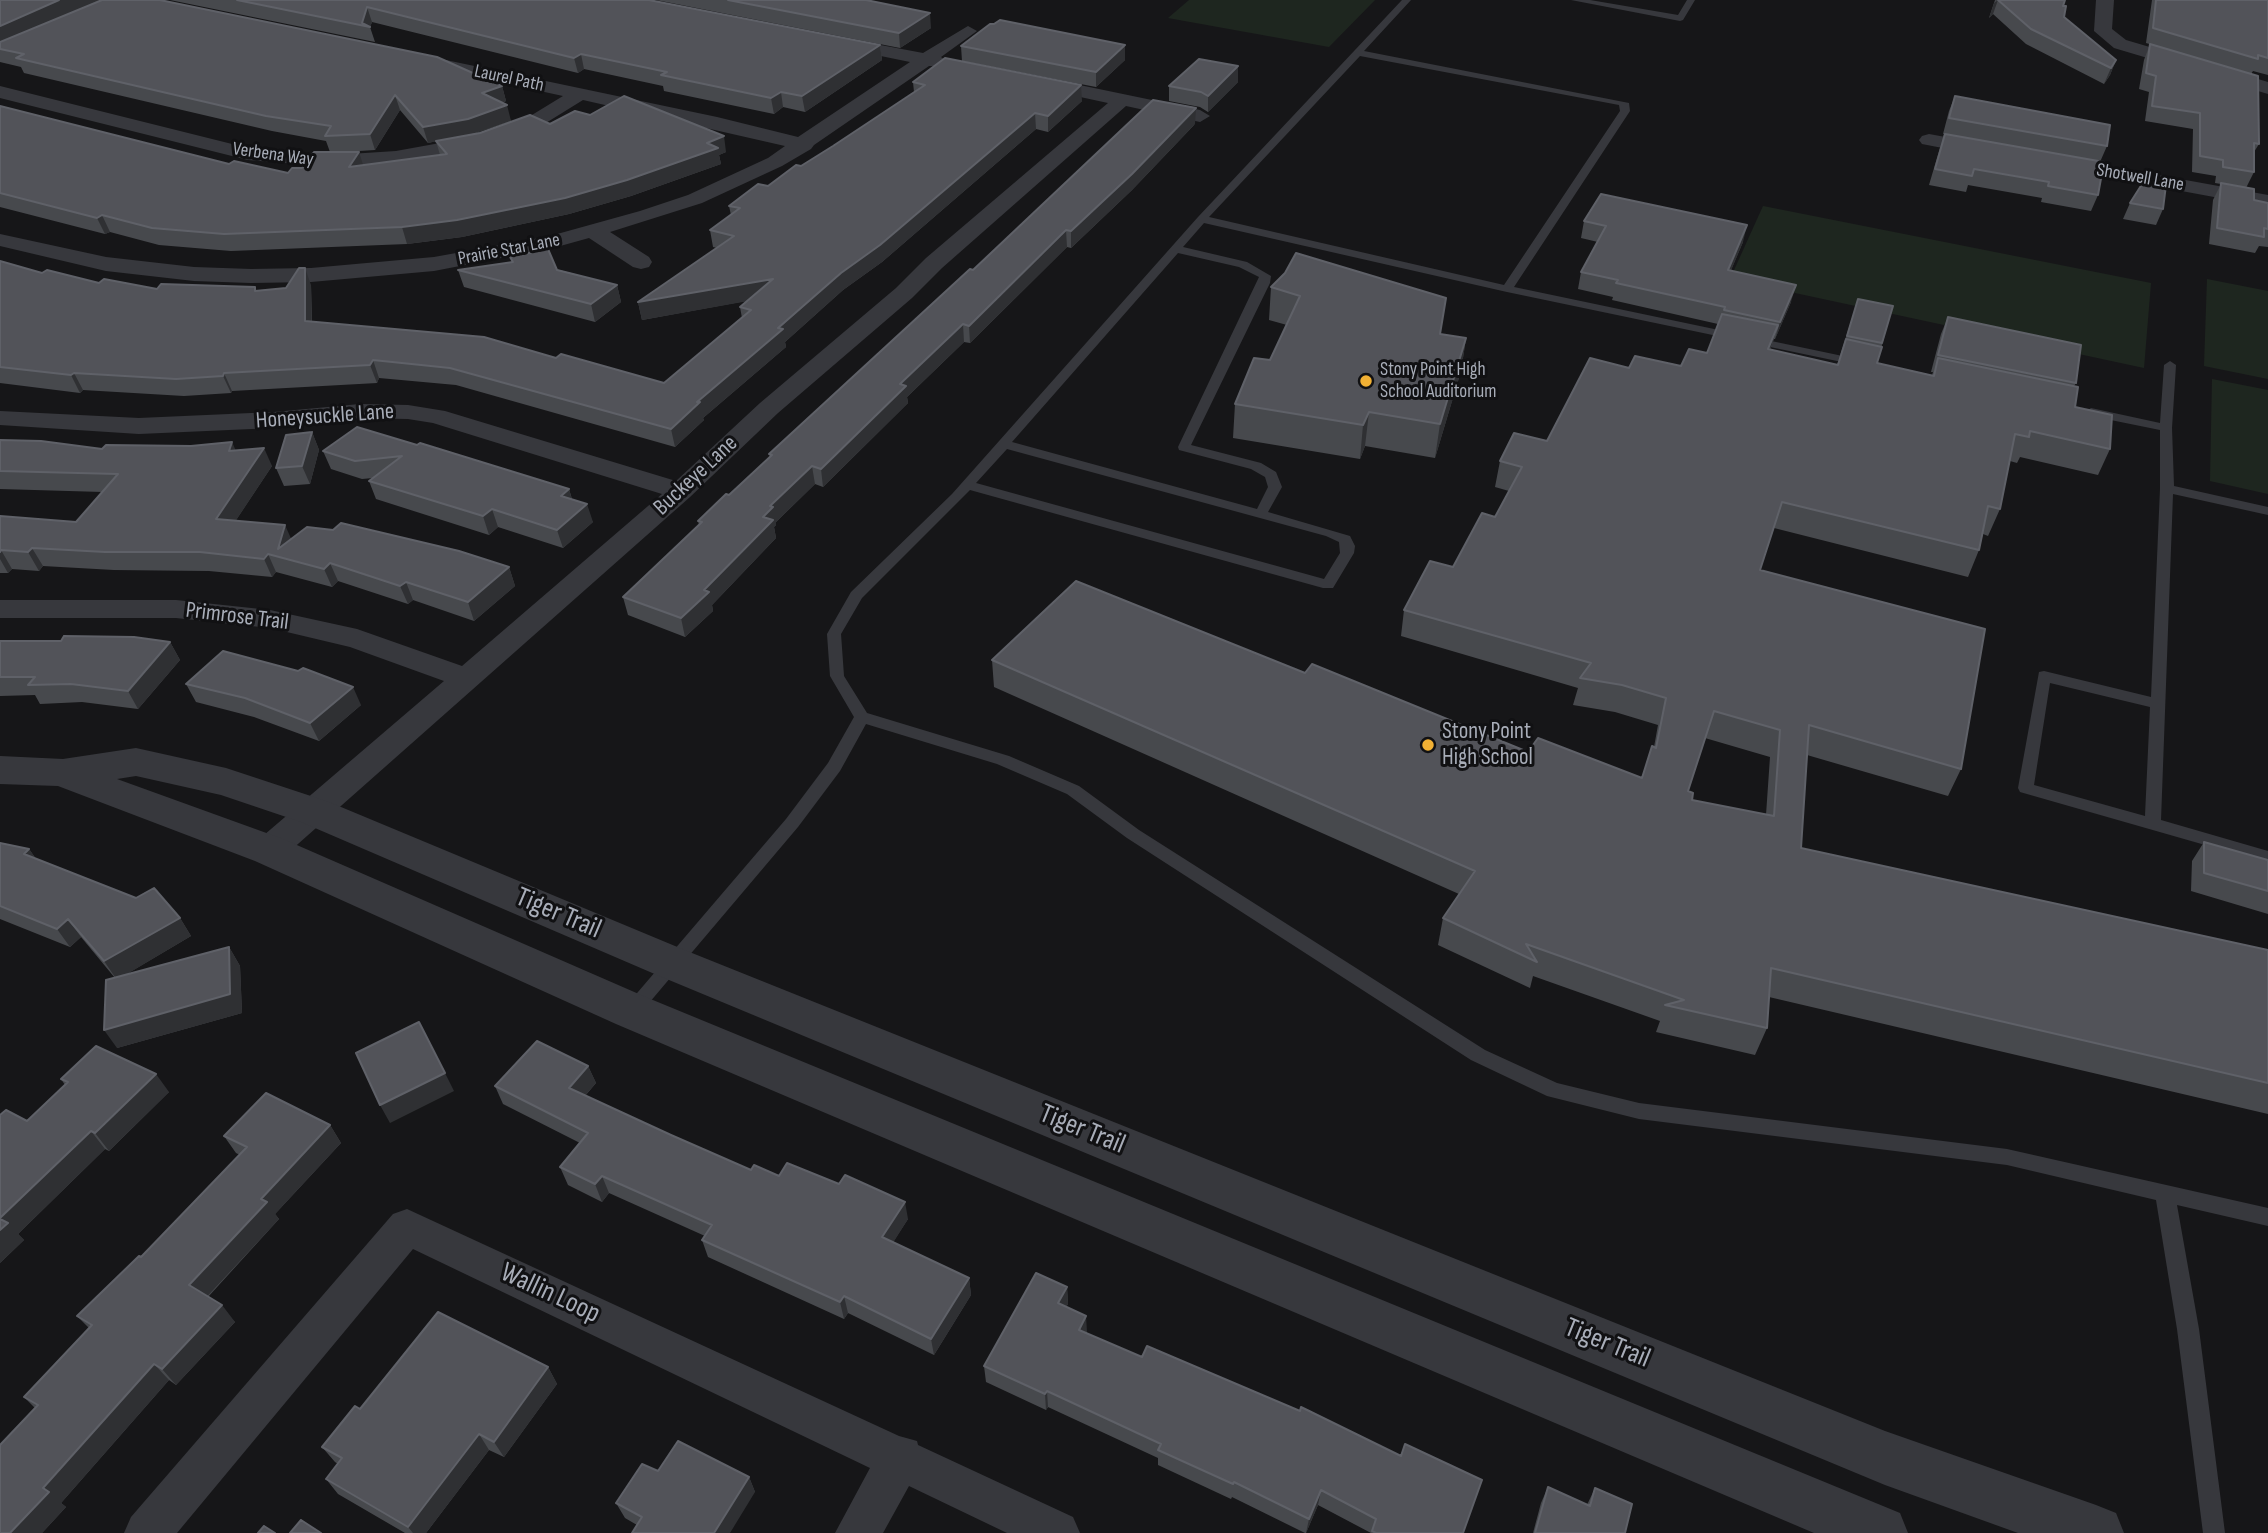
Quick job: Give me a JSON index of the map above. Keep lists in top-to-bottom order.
{
  "streets": {
    "street": [
      "Laurel Path",
      "Verbena Way",
      "Shotwell Lane",
      "Prairie Star Lane",
      "Honeysuckle Lane",
      "Buckeye Lane",
      "Primrose Trail",
      "Tiger Trail",
      "Wallin Loop"
    ]
  },
  "crossings": [
    ["Laurel Path", "Verbena Way"],
    ["Laurel Path", "Prairie Star Lane"],
    ["Honeysuckle Lane", "Buckeye Lane"],
    ["Buckeye Lane", "Primrose Trail"],
    ["Buckeye Lane", "Tiger Trail"]
  ],
  "places": ["Stony Point High School Auditorium", "Stony Point High School"]
}
